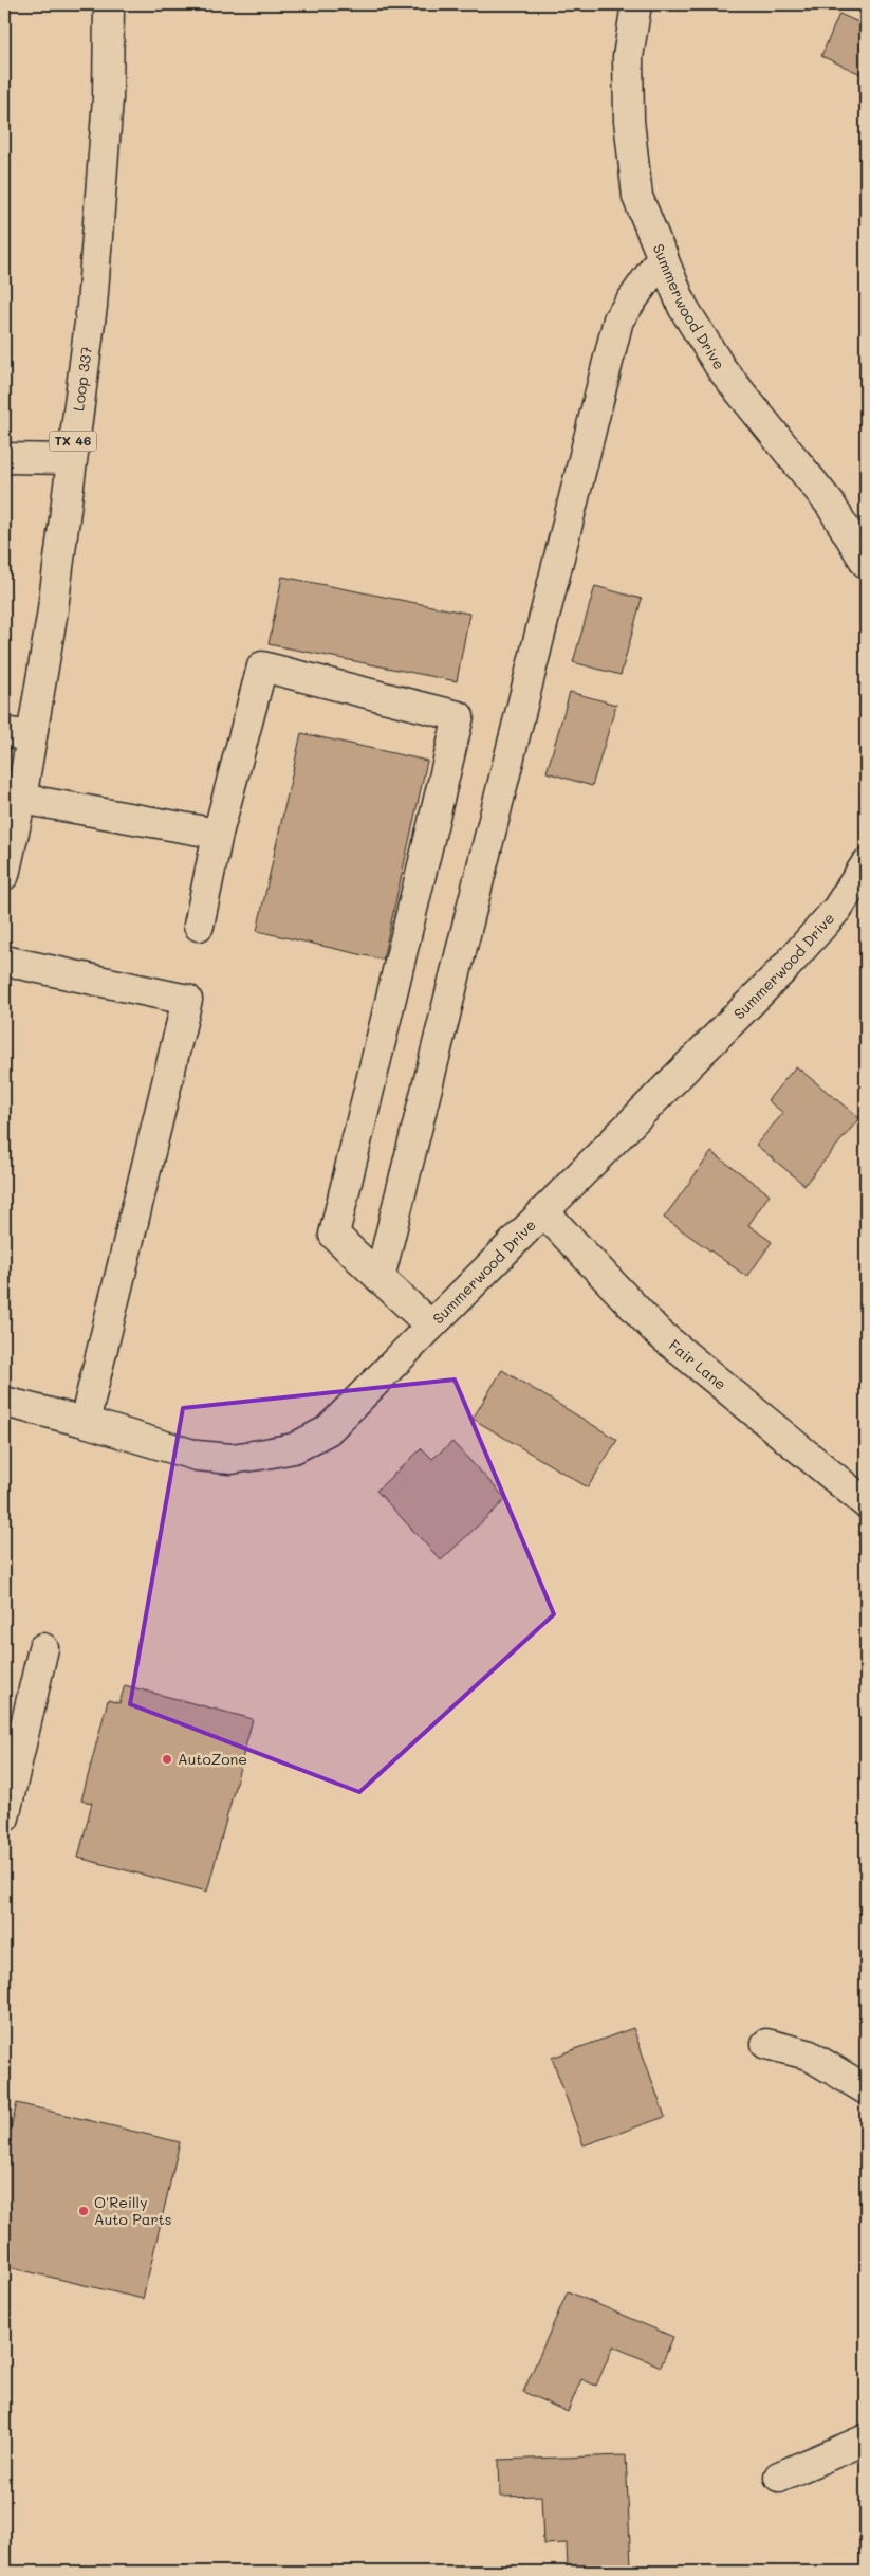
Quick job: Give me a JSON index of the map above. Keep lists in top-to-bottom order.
{
  "streets": {
    "street": [
      "Summerwood Drive",
      "Loop 337",
      "TX 46",
      "Fair Lane"
    ]
  },
  "crossings": [
    ["Summerwood Drive", "Fair Lane"]
  ],
  "places": ["AutoZone", "O'Reilly Auto Parts"]
}
